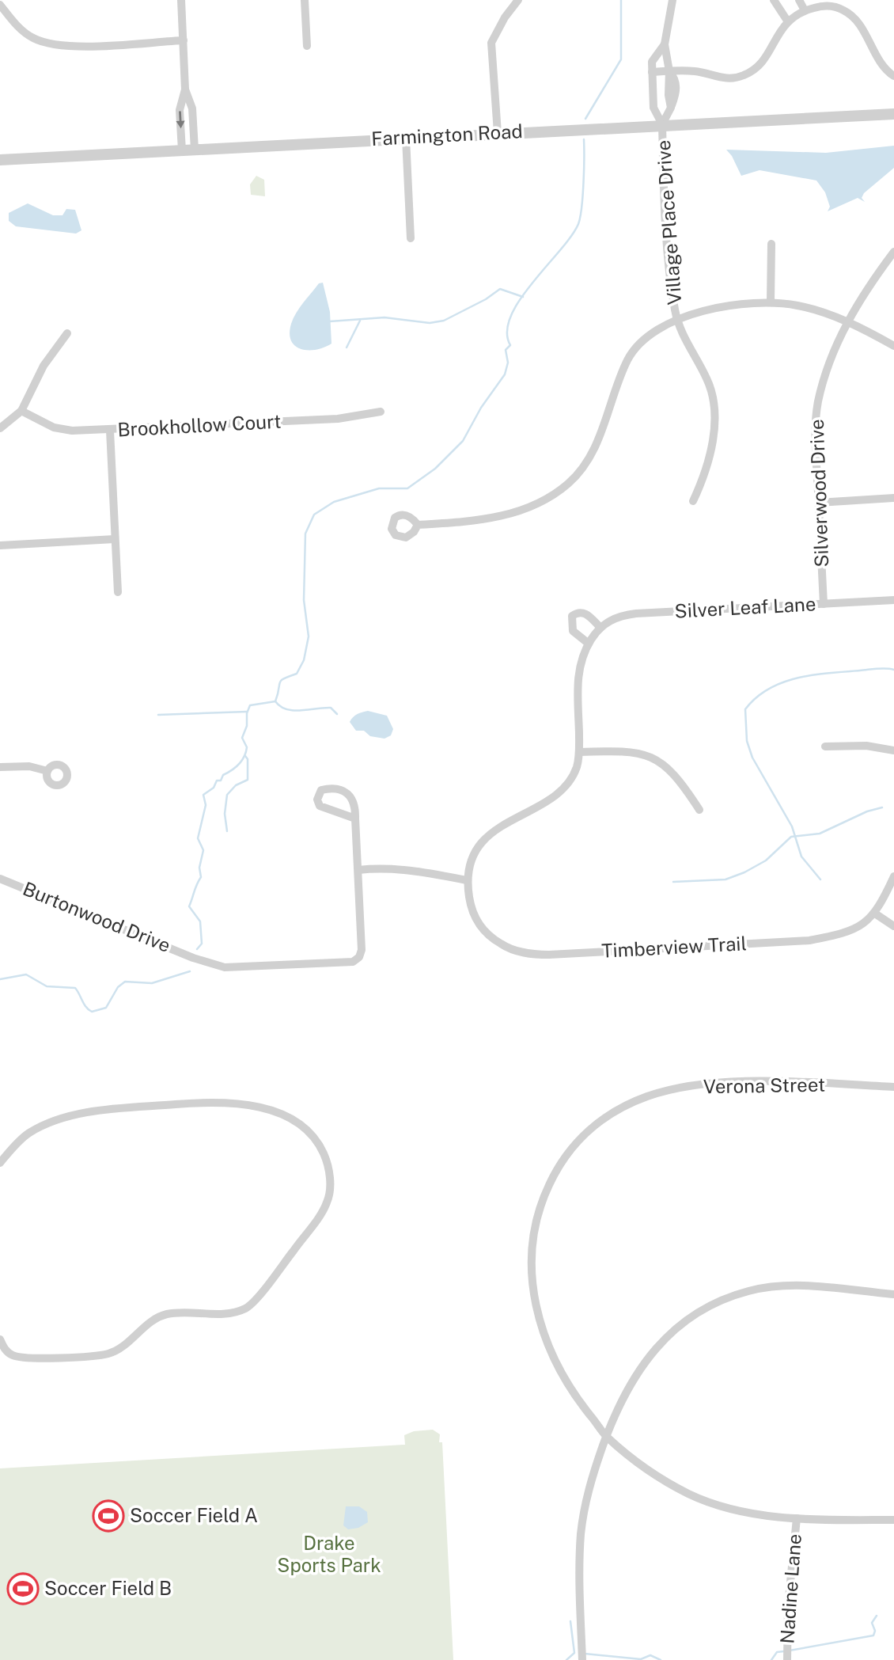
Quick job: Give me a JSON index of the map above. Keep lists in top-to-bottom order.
{
  "streets": {
    "street": [
      "Farmington Road",
      "Village Place Drive",
      "Brookhollow Court",
      "Silverwood Drive",
      "Silver Leaf Lane",
      "Burtonwood Drive",
      "Timberview Trail",
      "Verona Street",
      "Nadine Lane"
    ]
  },
  "crossings": [
    ["Farmington Road", "Village Place Drive"],
    ["Silverwood Drive", "Silver Leaf Lane"],
    ["Silver Leaf Lane", "Timberview Trail"],
    ["Verona Street", "Nadine Lane"]
  ],
  "parks": ["Drake Sports Park"],
  "places": {
    "sports": ["Soccer Field A", "Soccer Field B"]
  }
}
